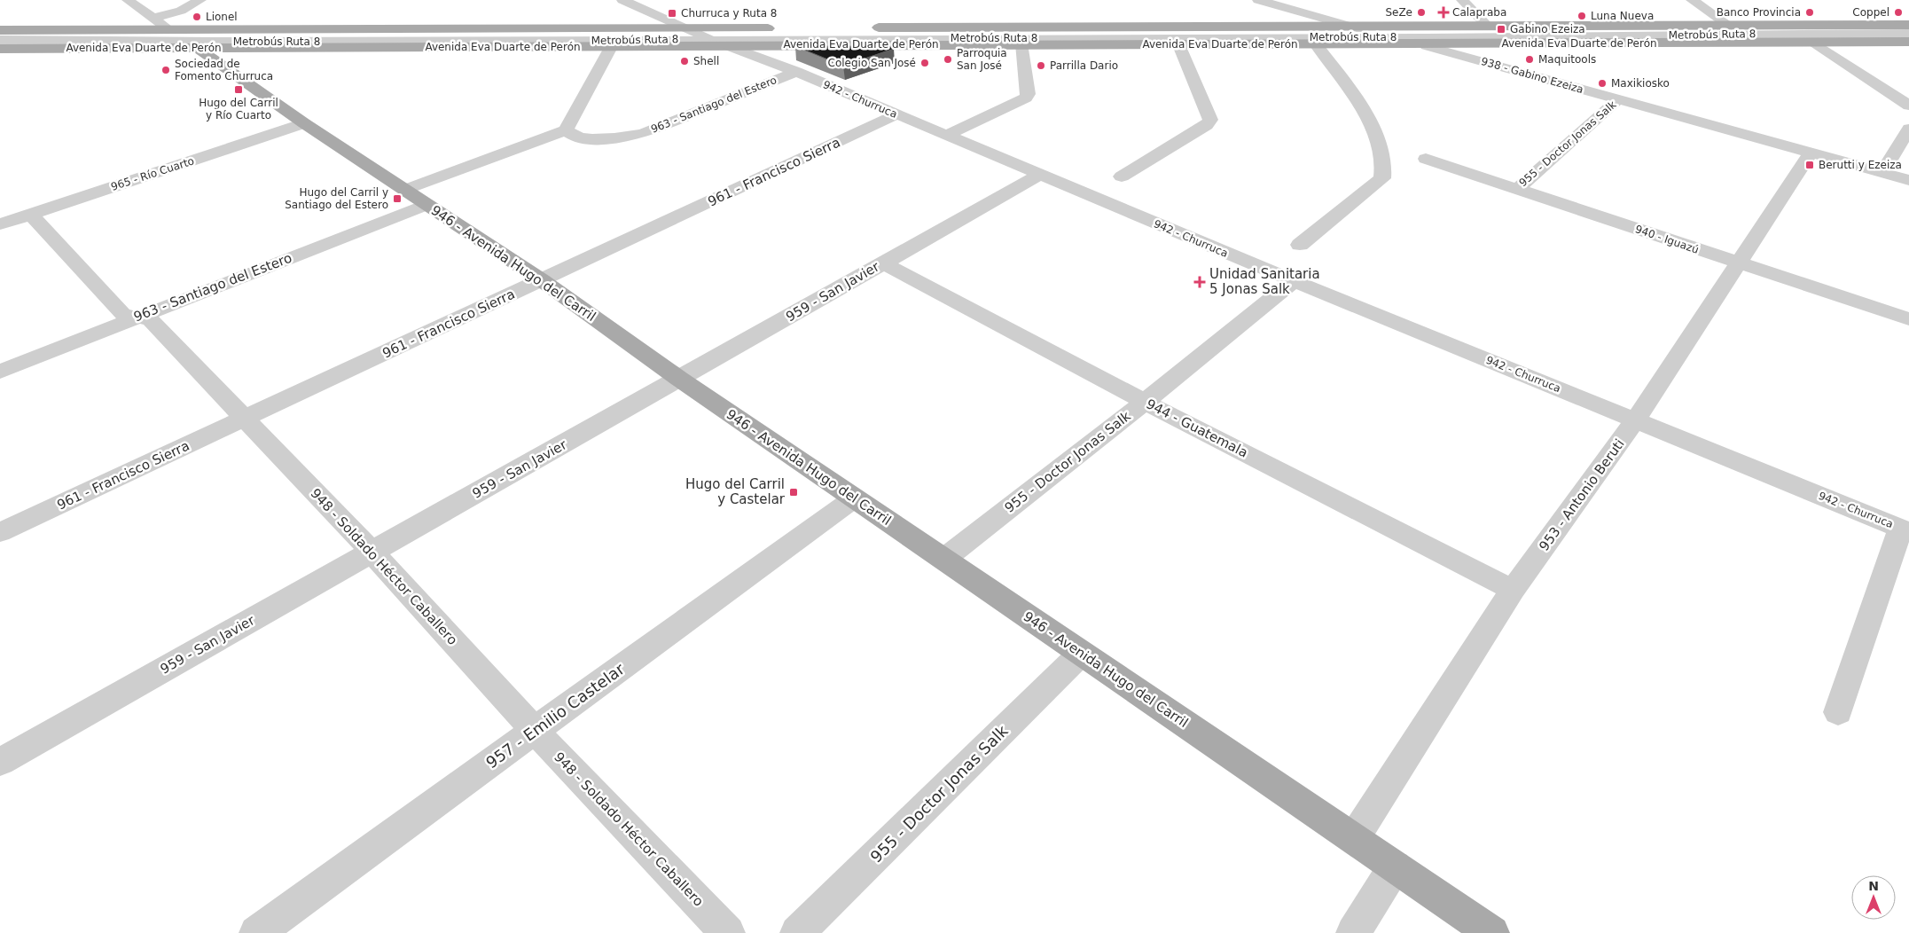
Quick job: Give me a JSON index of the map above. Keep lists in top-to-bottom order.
{
  "streets": {
    "main road": ["Avenida Eva Duarte de Perón", "946 - Avenida Hugo del Carril"],
    "street": [
      "Metrobús Ruta 8",
      "938 - Gabino Ezeiza",
      "942 - Churruca",
      "963 - Santiago del Estero",
      "955 - Doctor Jonas Salk",
      "961 - Francisco Sierra",
      "965 - Río Cuarto",
      "940 - Iguazú",
      "959 - San Javier",
      "944 - Guatemala",
      "953 - Antonio Beruti",
      "948 - Soldado Héctor Caballero",
      "957 - Emilio Castelar"
    ]
  },
  "crossings": [
    ["Metrobús Ruta 8", "Avenida Eva Duarte de Perón"],
    ["Metrobús Ruta 8", "938 - Gabino Ezeiza"],
    ["Metrobús Ruta 8", "942 - Churruca"],
    ["Metrobús Ruta 8", "946 - Avenida Hugo del Carril"],
    ["Avenida Eva Duarte de Perón", "938 - Gabino Ezeiza"],
    ["Avenida Eva Duarte de Perón", "942 - Churruca"],
    ["Avenida Eva Duarte de Perón", "946 - Avenida Hugo del Carril"],
    ["938 - Gabino Ezeiza", "955 - Doctor Jonas Salk"],
    ["938 - Gabino Ezeiza", "953 - Antonio Beruti"],
    ["942 - Churruca", "963 - Santiago del Estero"],
    ["942 - Churruca", "955 - Doctor Jonas Salk"],
    ["942 - Churruca", "961 - Francisco Sierra"],
    ["942 - Churruca", "959 - San Javier"],
    ["942 - Churruca", "953 - Antonio Beruti"],
    ["963 - Santiago del Estero", "946 - Avenida Hugo del Carril"],
    ["963 - Santiago del Estero", "948 - Soldado Héctor Caballero"],
    ["955 - Doctor Jonas Salk", "940 - Iguazú"],
    ["955 - Doctor Jonas Salk", "946 - Avenida Hugo del Carril"],
    ["955 - Doctor Jonas Salk", "944 - Guatemala"],
    ["961 - Francisco Sierra", "946 - Avenida Hugo del Carril"],
    ["961 - Francisco Sierra", "948 - Soldado Héctor Caballero"],
    ["965 - Río Cuarto", "946 - Avenida Hugo del Carril"],
    ["965 - Río Cuarto", "948 - Soldado Héctor Caballero"],
    ["940 - Iguazú", "953 - Antonio Beruti"],
    ["946 - Avenida Hugo del Carril", "959 - San Javier"],
    ["946 - Avenida Hugo del Carril", "953 - Antonio Beruti"],
    ["946 - Avenida Hugo del Carril", "957 - Emilio Castelar"],
    ["959 - San Javier", "944 - Guatemala"],
    ["959 - San Javier", "948 - Soldado Héctor Caballero"],
    ["944 - Guatemala", "953 - Antonio Beruti"],
    ["948 - Soldado Héctor Caballero", "957 - Emilio Castelar"]
  ],
  "places": {
    "other": [
      "SeZe",
      "Banco Provincia",
      "Coppel",
      "Luna Nueva",
      "Lionel",
      "Parroquia San José",
      "Maquitools",
      "Shell",
      "Colegio San José",
      "Parrilla Dario",
      "Sociedad de Fomento Churruca",
      "Maxikiosko"
    ],
    "health": ["Calapraba", "Unidad Sanitaria 5 Jonas Salk"],
    "transit": [
      "Churruca y Ruta 8",
      "Gabino Ezeiza",
      "Hugo del Carril y Río Cuarto",
      "Berutti y Ezeiza",
      "Hugo del Carril y Santiago del Estero",
      "Hugo del Carril y Castelar"
    ]
  },
  "north": "top"
}
